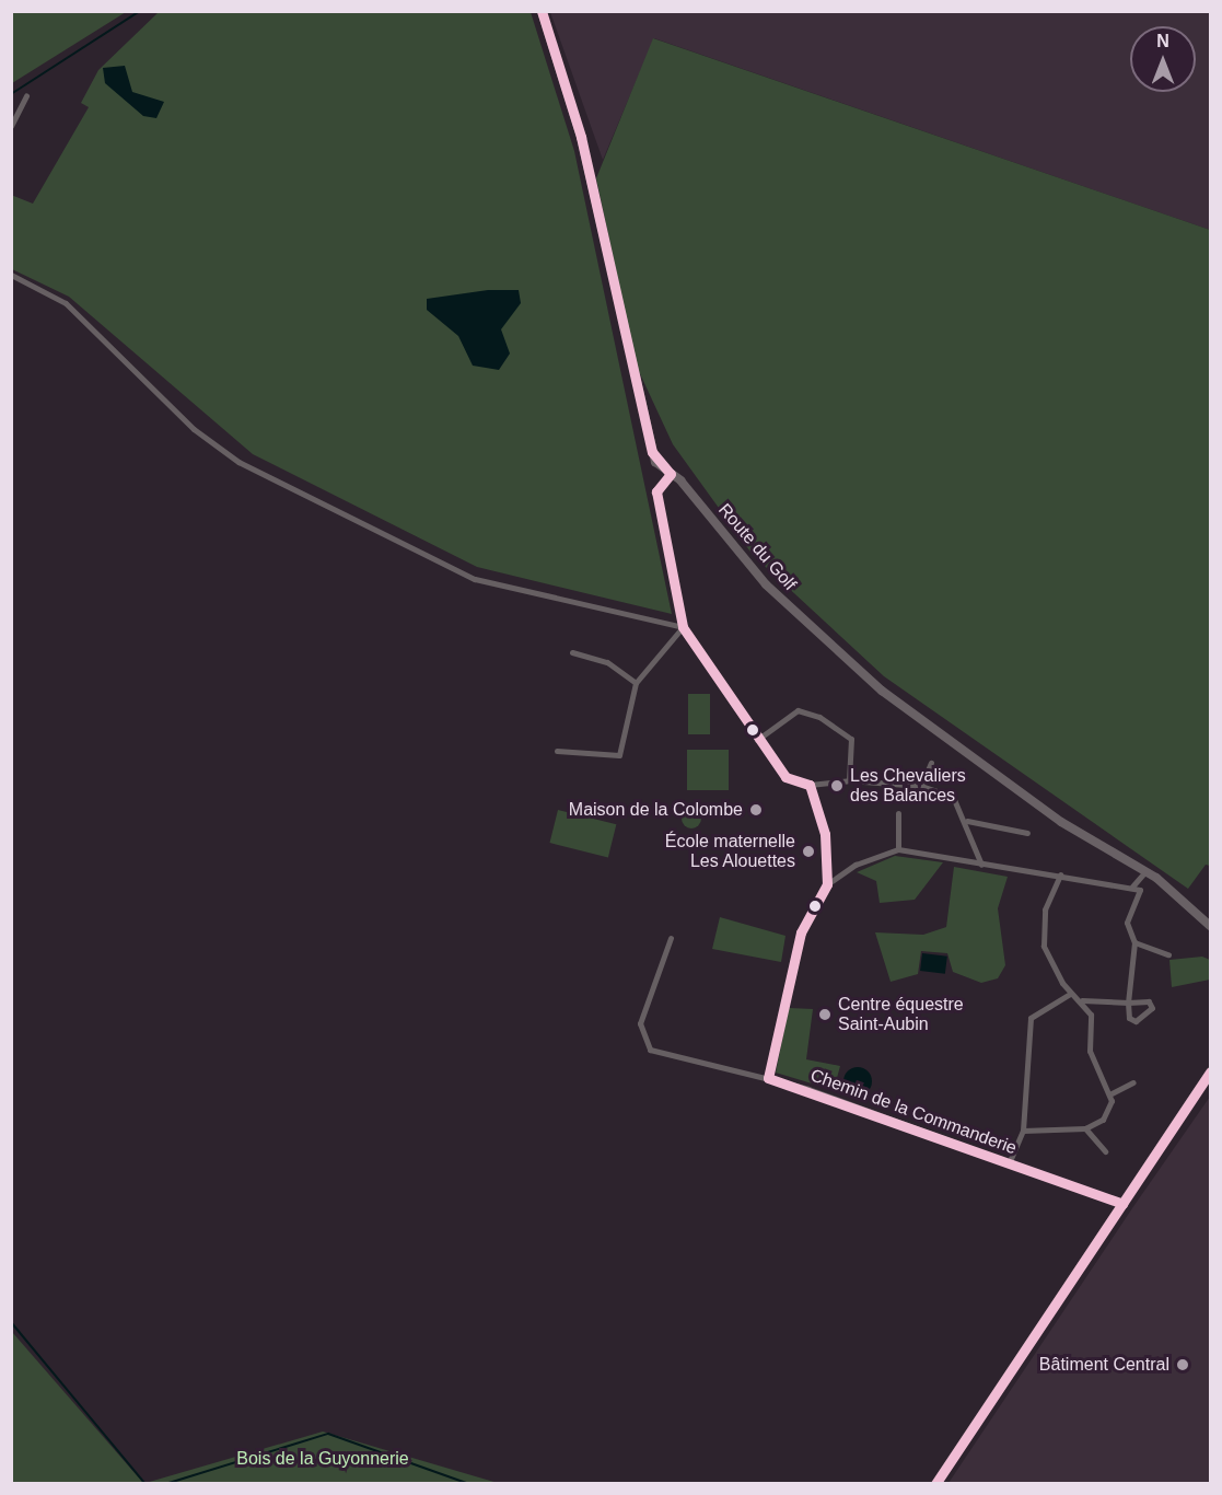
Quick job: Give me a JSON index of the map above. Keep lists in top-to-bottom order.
{
  "streets": {
    "street": ["Route du Golf", "Chemin de la Commanderie"]
  },
  "parks": ["Bois de la Guyonnerie"],
  "places": [
    "Les Chevaliers des Balances",
    "Maison de la Colombe",
    "École maternelle Les Alouettes",
    "Centre équestre Saint-Aubin",
    "Bâtiment Central"
  ],
  "north": "top"
}
